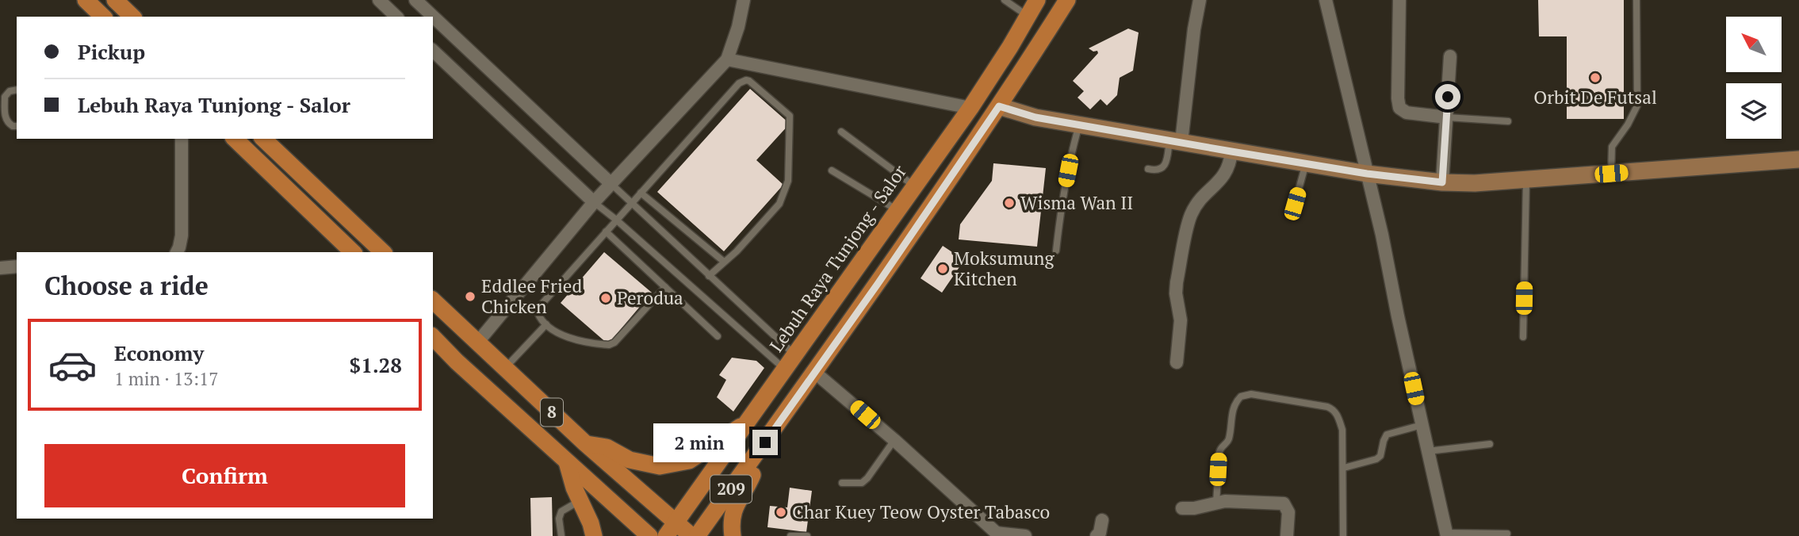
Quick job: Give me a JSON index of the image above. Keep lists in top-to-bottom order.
{
  "streets": {
    "main road": ["Lebuh Raya Tunjong - Salor", "8", "209"]
  },
  "crossings": [
    ["Lebuh Raya Tunjong - Salor", "8"]
  ],
  "places": [
    "Orbit De Futsal",
    "Wisma Wan II",
    "Moksumung Kitchen",
    "Eddlee Fried Chicken",
    "Perodua",
    "Char Kuey Teow Oyster Tabasco"
  ],
  "north": "top left",
  "page": {
    "banner": ["Pickup", "Lebuh Raya Tunjong - Salor"],
    "heading": "Choose a ride",
    "list": [
      {
        "name": "Economy",
        "note": "1 min · 13:17",
        "value": "$1.28"
      }
    ],
    "bubble": "2 min",
    "buttons": "Confirm"
  }
}
